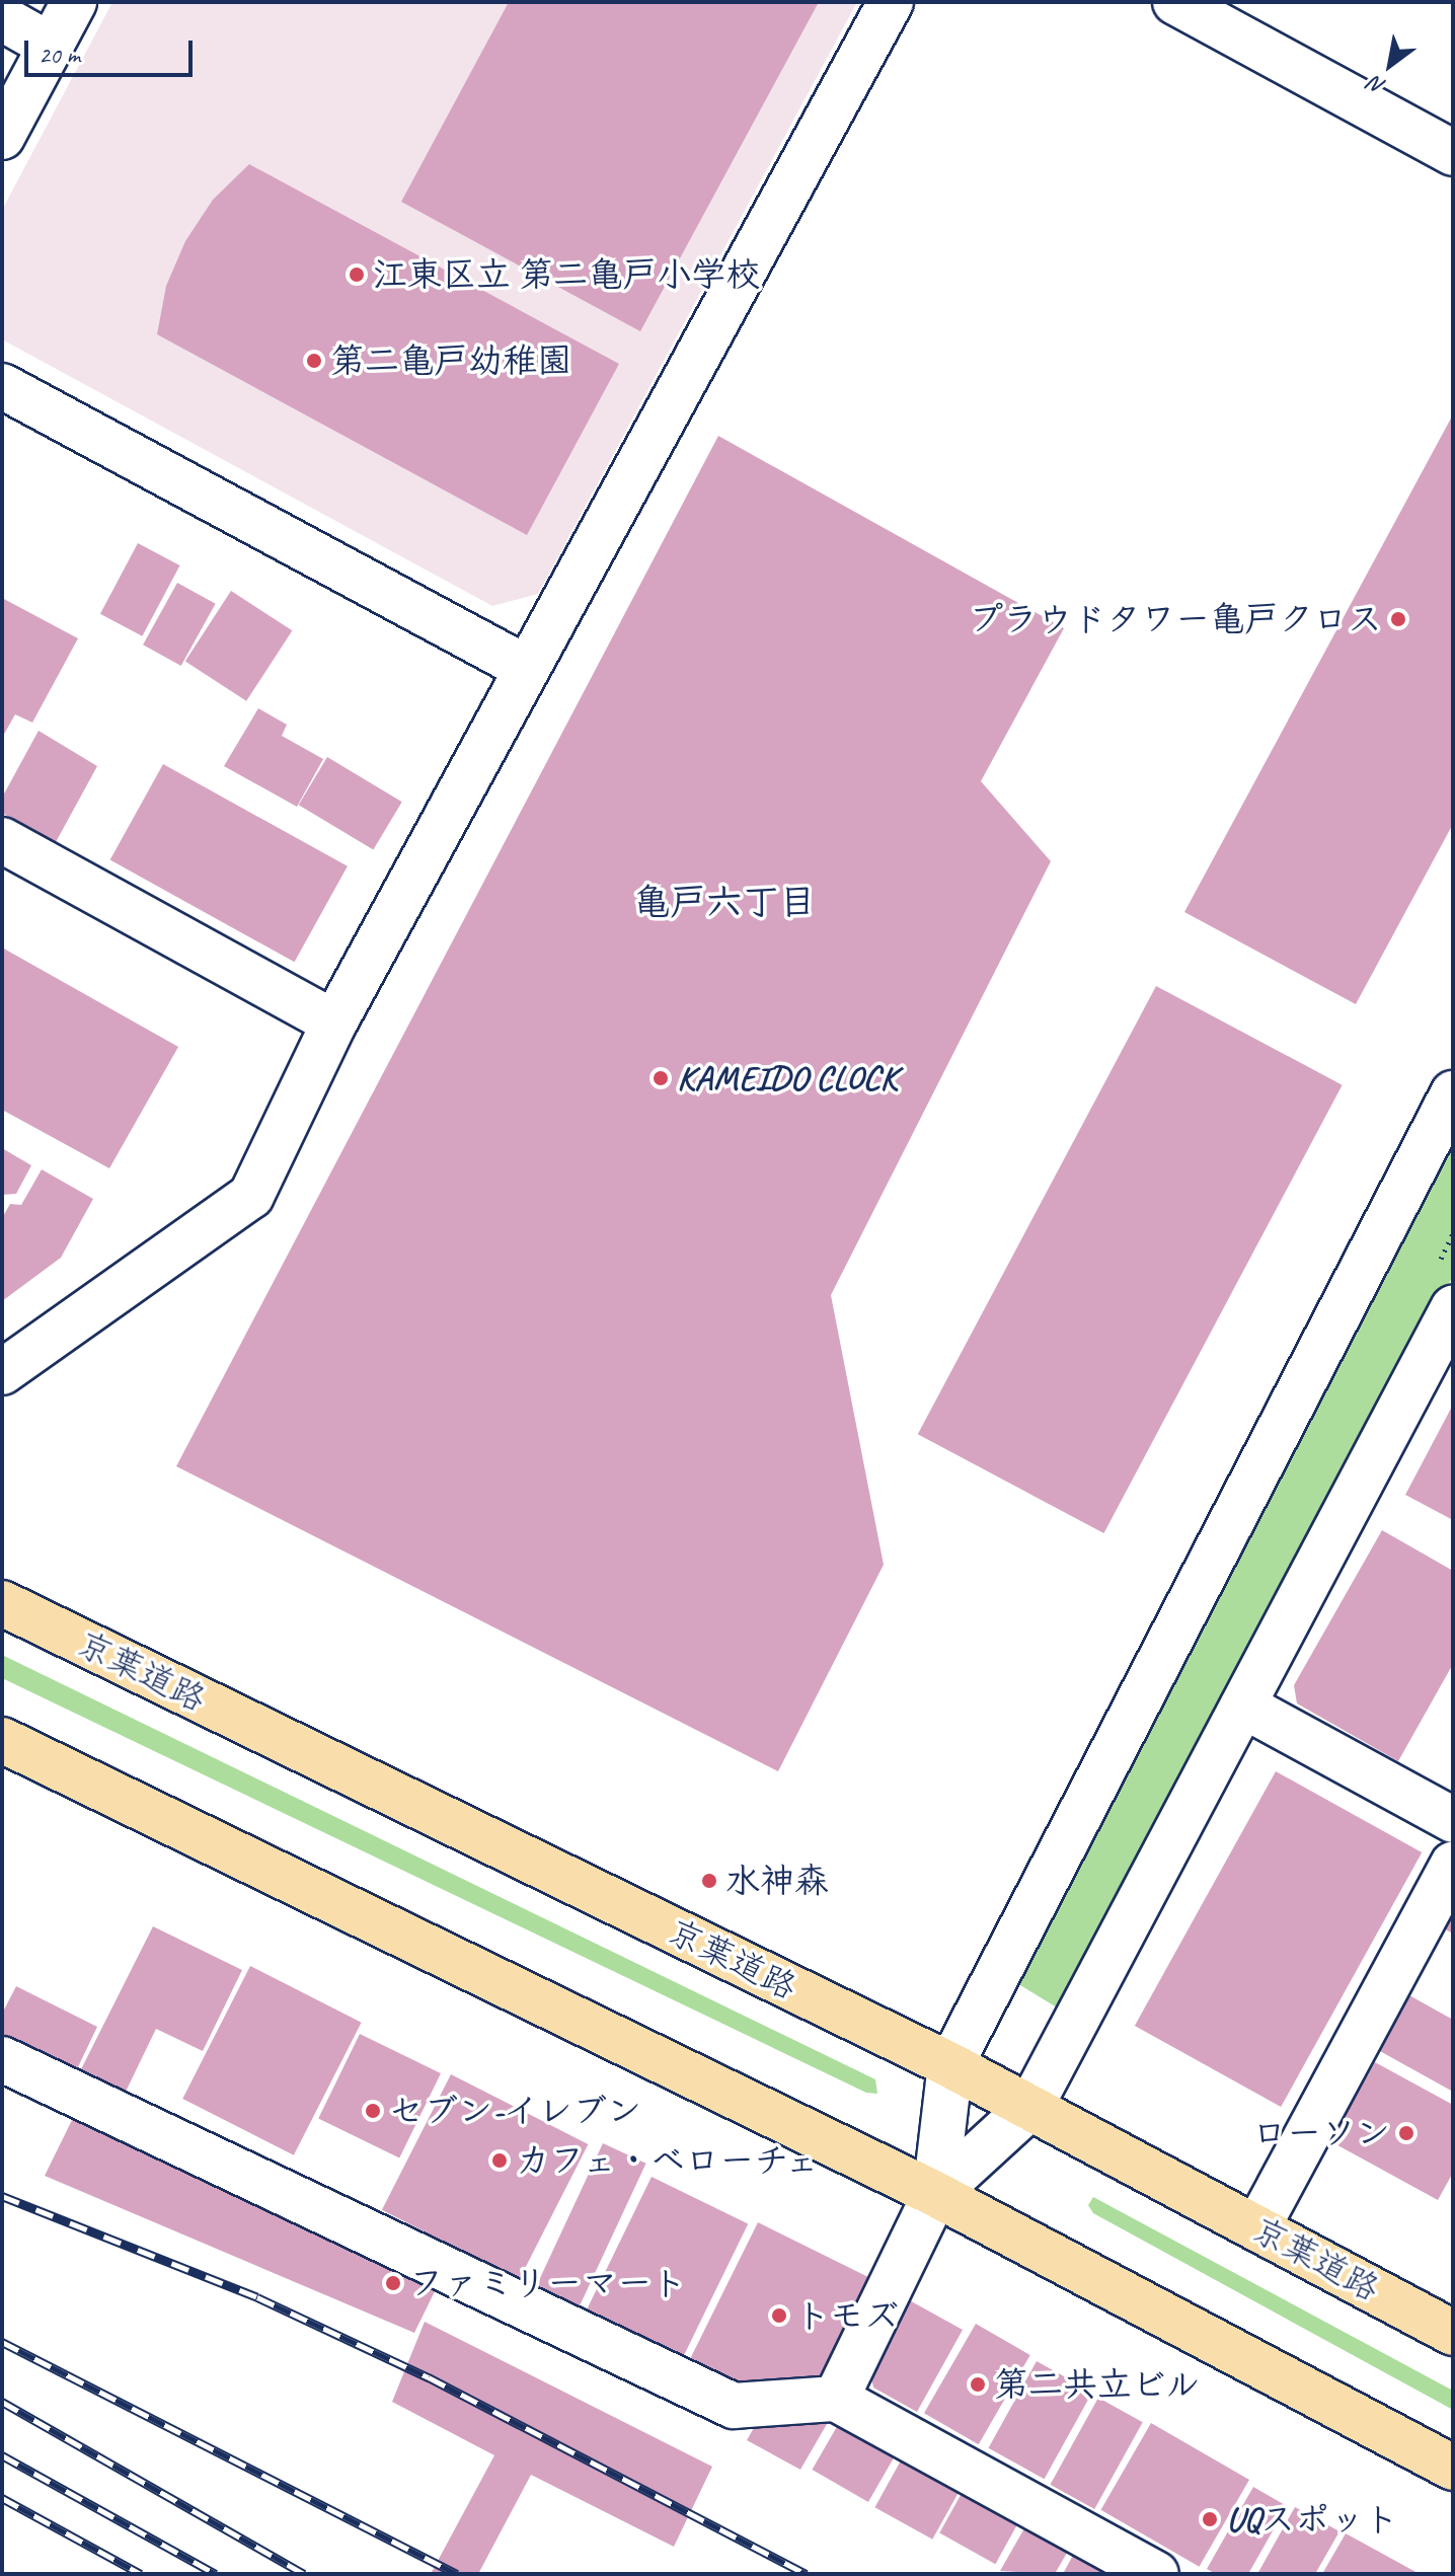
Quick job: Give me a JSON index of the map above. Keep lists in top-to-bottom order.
{
  "streets": {
    "highway": ["京葉道路"]
  },
  "districts": ["亀戸六丁目"],
  "places": [
    "江東区立 第二亀戸小学校",
    "第二亀戸幼稚園",
    "プラウドタワー亀戸クロス",
    "KAMEIDO CLOCK",
    "水神森",
    "セブン-イレブン",
    "ローソン",
    "カフェ・ベローチェ",
    "ファミリーマート",
    "トモズ",
    "第二共立ビル",
    "UQスポット"
  ],
  "scale_bar": "20 m",
  "north": "bottom left"
}
